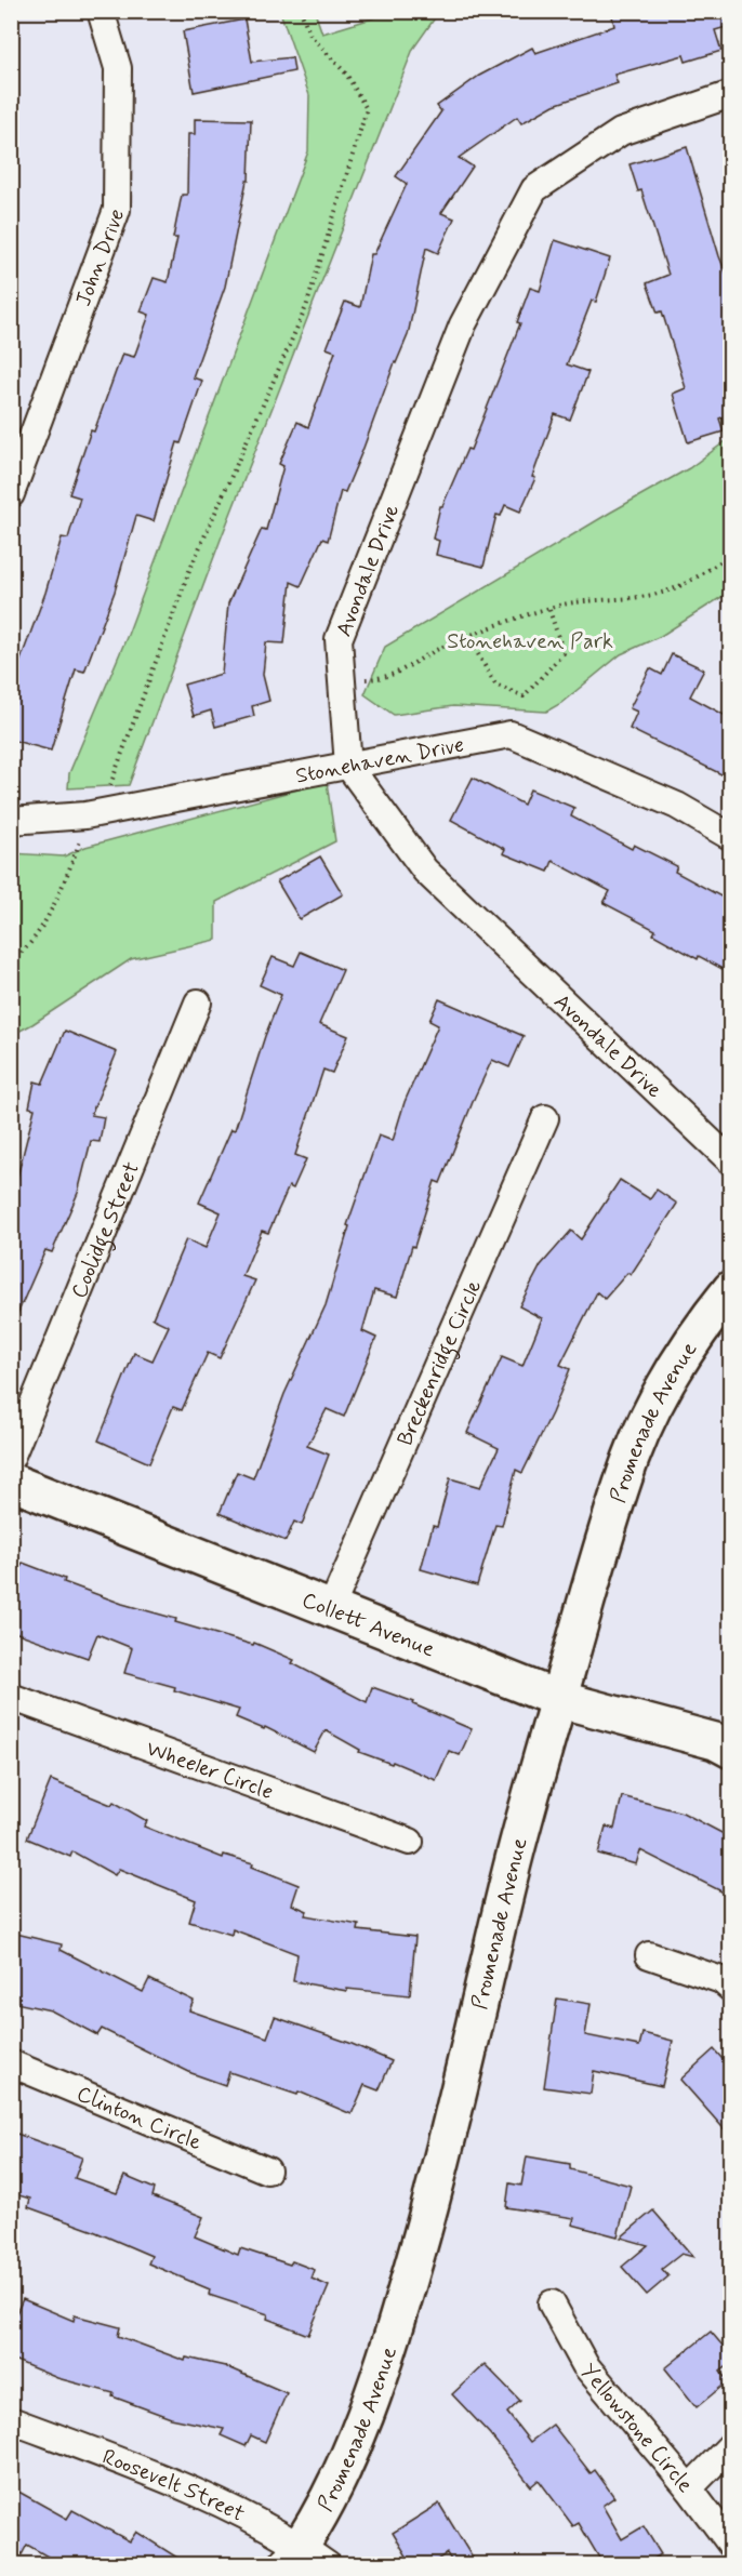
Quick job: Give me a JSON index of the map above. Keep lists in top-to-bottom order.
{
  "streets": {
    "main road": ["Promenade Avenue", "Collett Avenue"],
    "street": [
      "John Drive",
      "Avondale Drive",
      "Stonehaven Drive",
      "Coolidge Street",
      "Breckenridge Circle",
      "Wheeler Circle",
      "Clinton Circle",
      "Yellowstone Circle",
      "Roosevelt Street"
    ]
  },
  "crossings": [
    ["Avondale Drive", "Stonehaven Drive"],
    ["Breckenridge Circle", "Collett Avenue"],
    ["Promenade Avenue", "Collett Avenue"],
    ["Promenade Avenue", "Roosevelt Street"]
  ],
  "parks": ["Stonehaven Park"]
}
